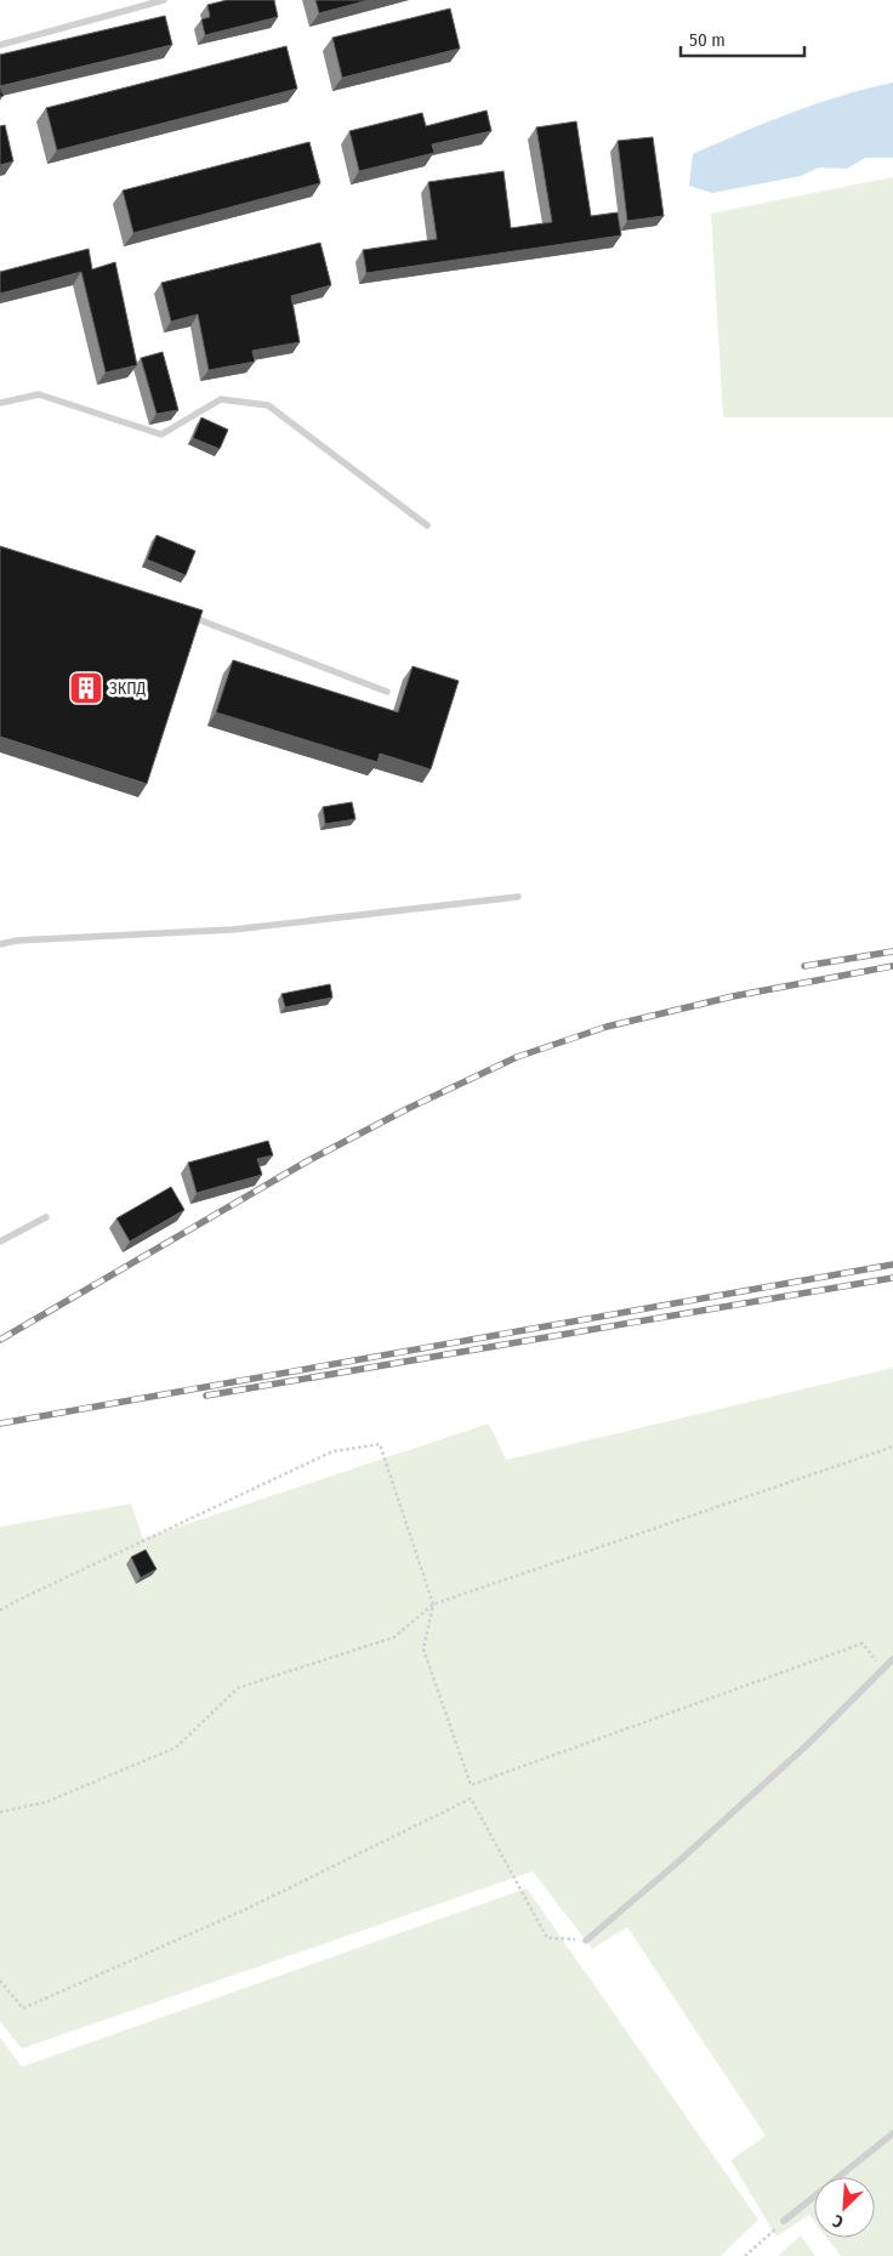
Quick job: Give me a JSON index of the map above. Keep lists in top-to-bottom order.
{
  "places": {
    "building": ["ЗКПД"]
  },
  "scale_bar": "50 m",
  "north": "bottom left"
}
